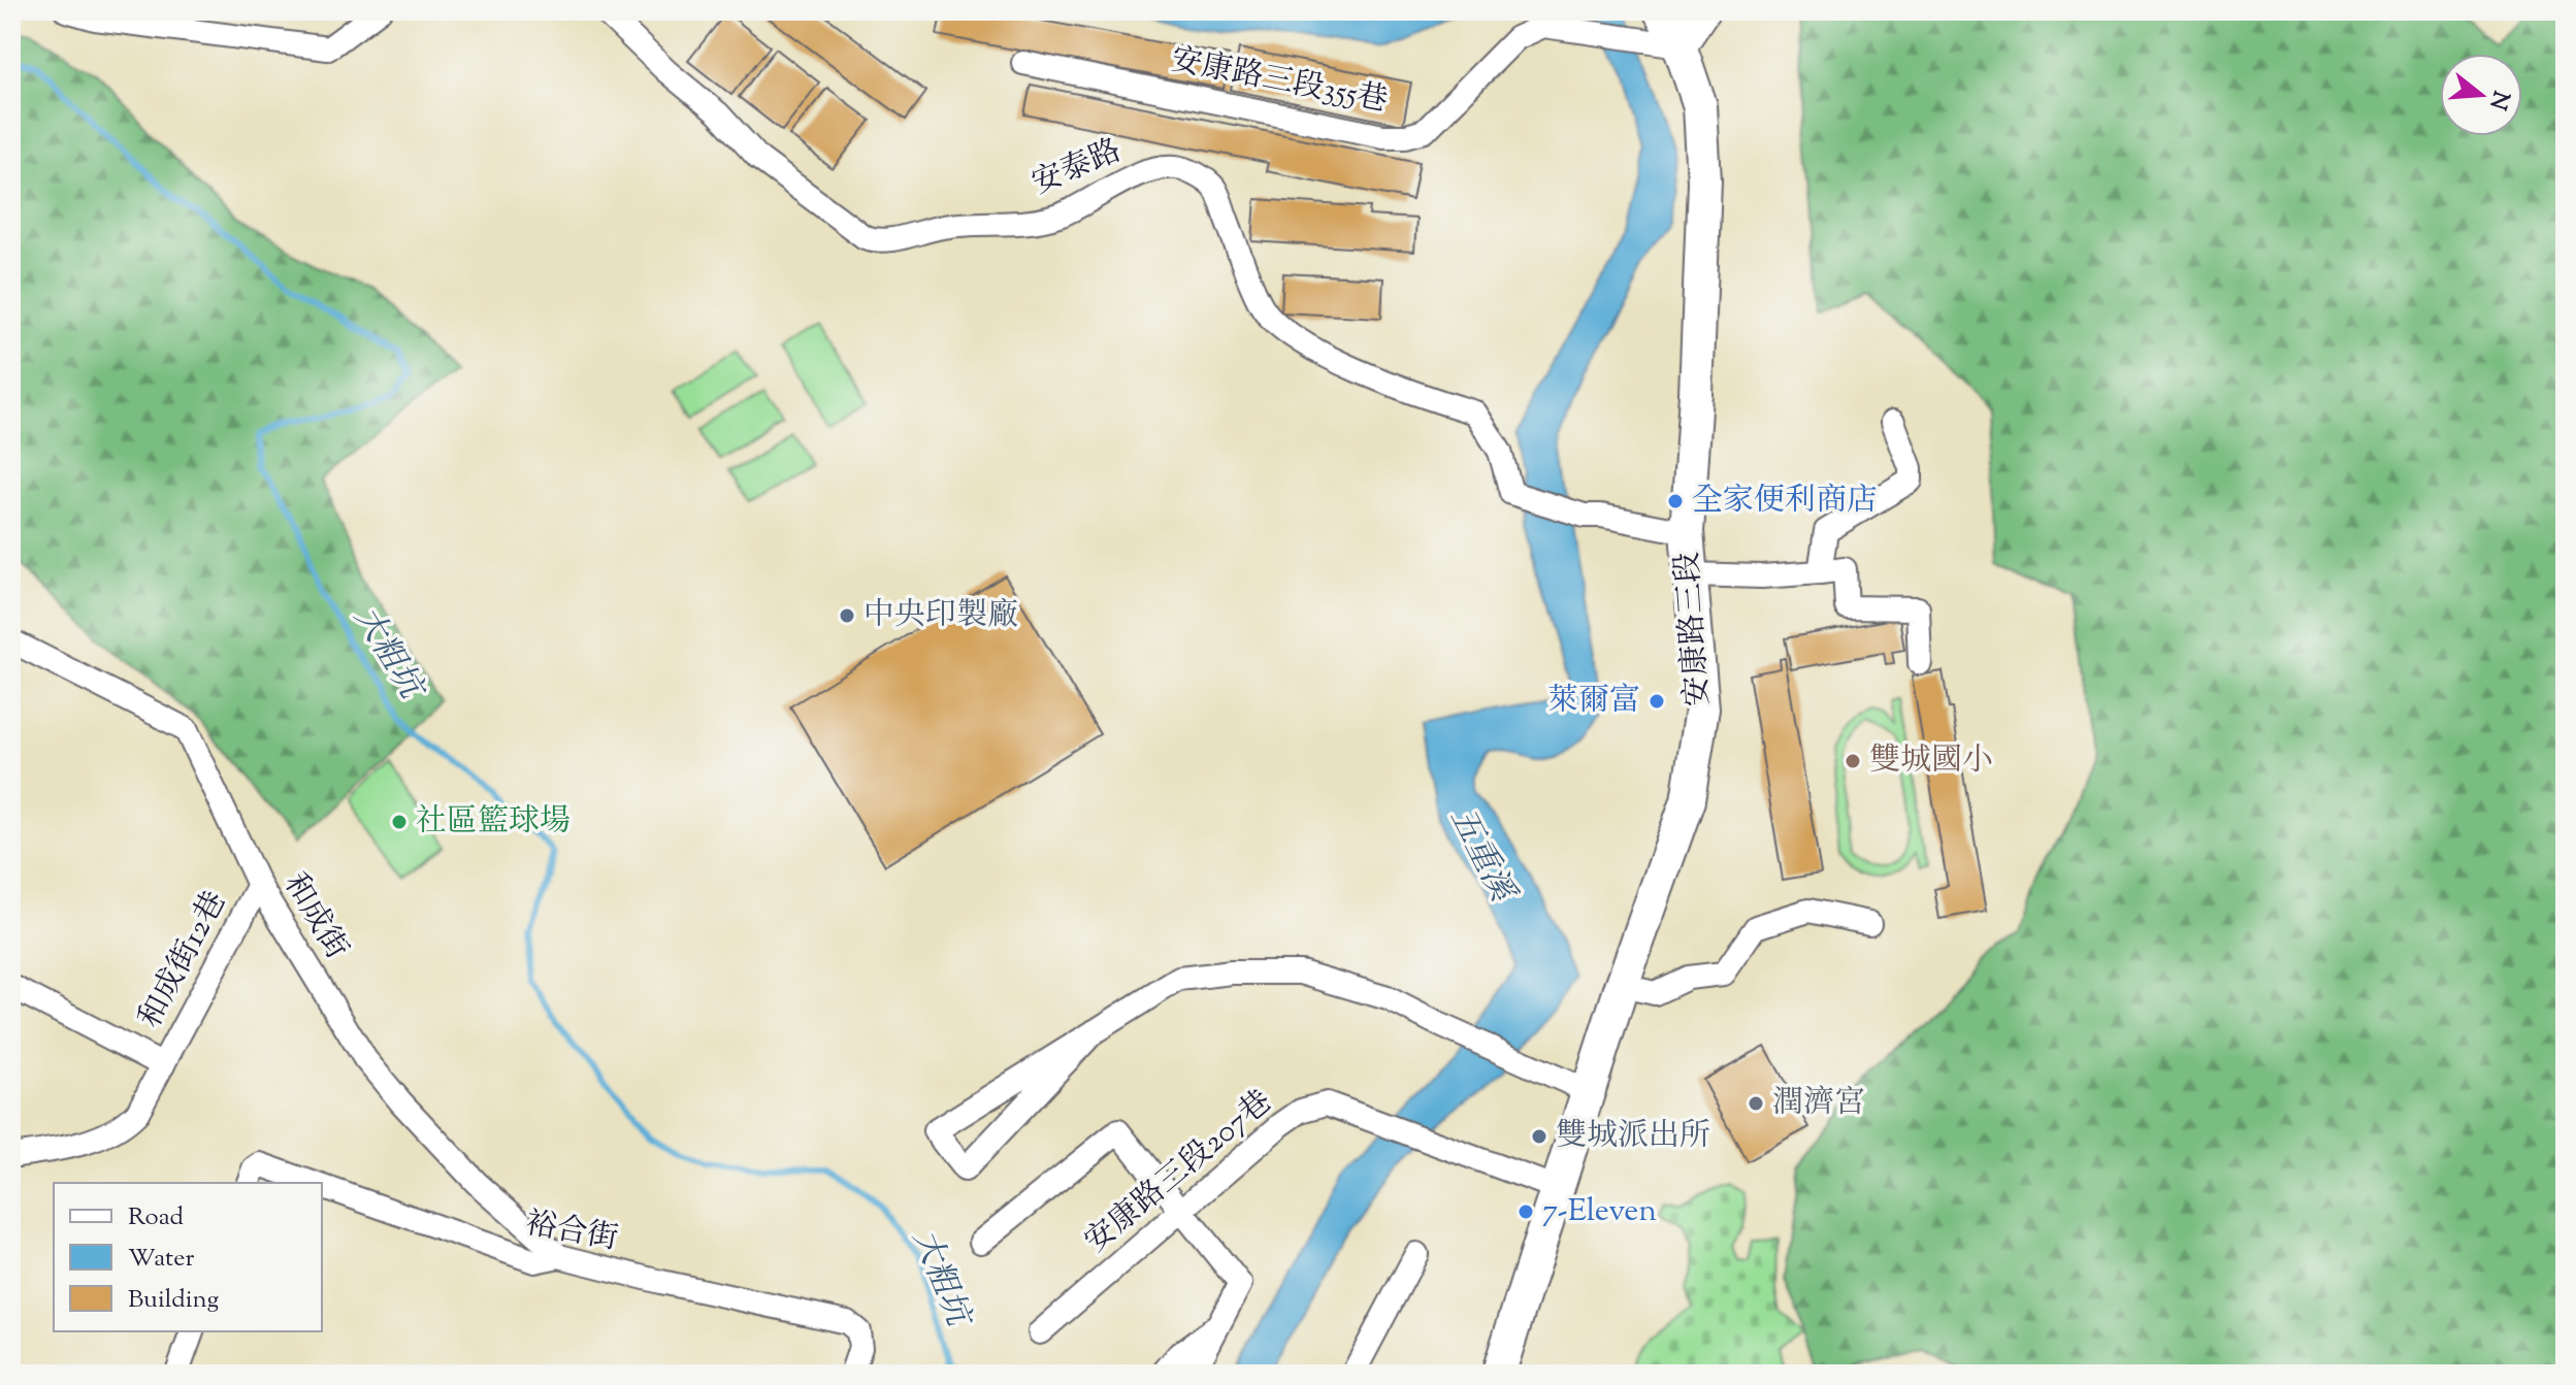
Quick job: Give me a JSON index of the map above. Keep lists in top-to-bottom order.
{
  "streets": {
    "main road": ["安康路三段"],
    "street": [
      "安康路三段355巷",
      "安泰路",
      "和成街",
      "和成街12巷",
      "安康路三段207巷",
      "裕合街"
    ]
  },
  "crossings": [
    ["安康路三段355巷", "安康路三段"],
    ["安泰路", "安康路三段"],
    ["安康路三段", "安康路三段207巷"],
    ["和成街", "和成街12巷"],
    ["和成街", "裕合街"]
  ],
  "water": ["大粗坑", "五重溪"],
  "places": [
    "全家便利商店",
    "中央印製廠",
    "萊爾富",
    "雙城國小",
    "社區籃球場",
    "潤濟宮",
    "雙城派出所",
    "7-Eleven"
  ],
  "legend": ["Road", "Water", "Building"],
  "north": "right"
}
